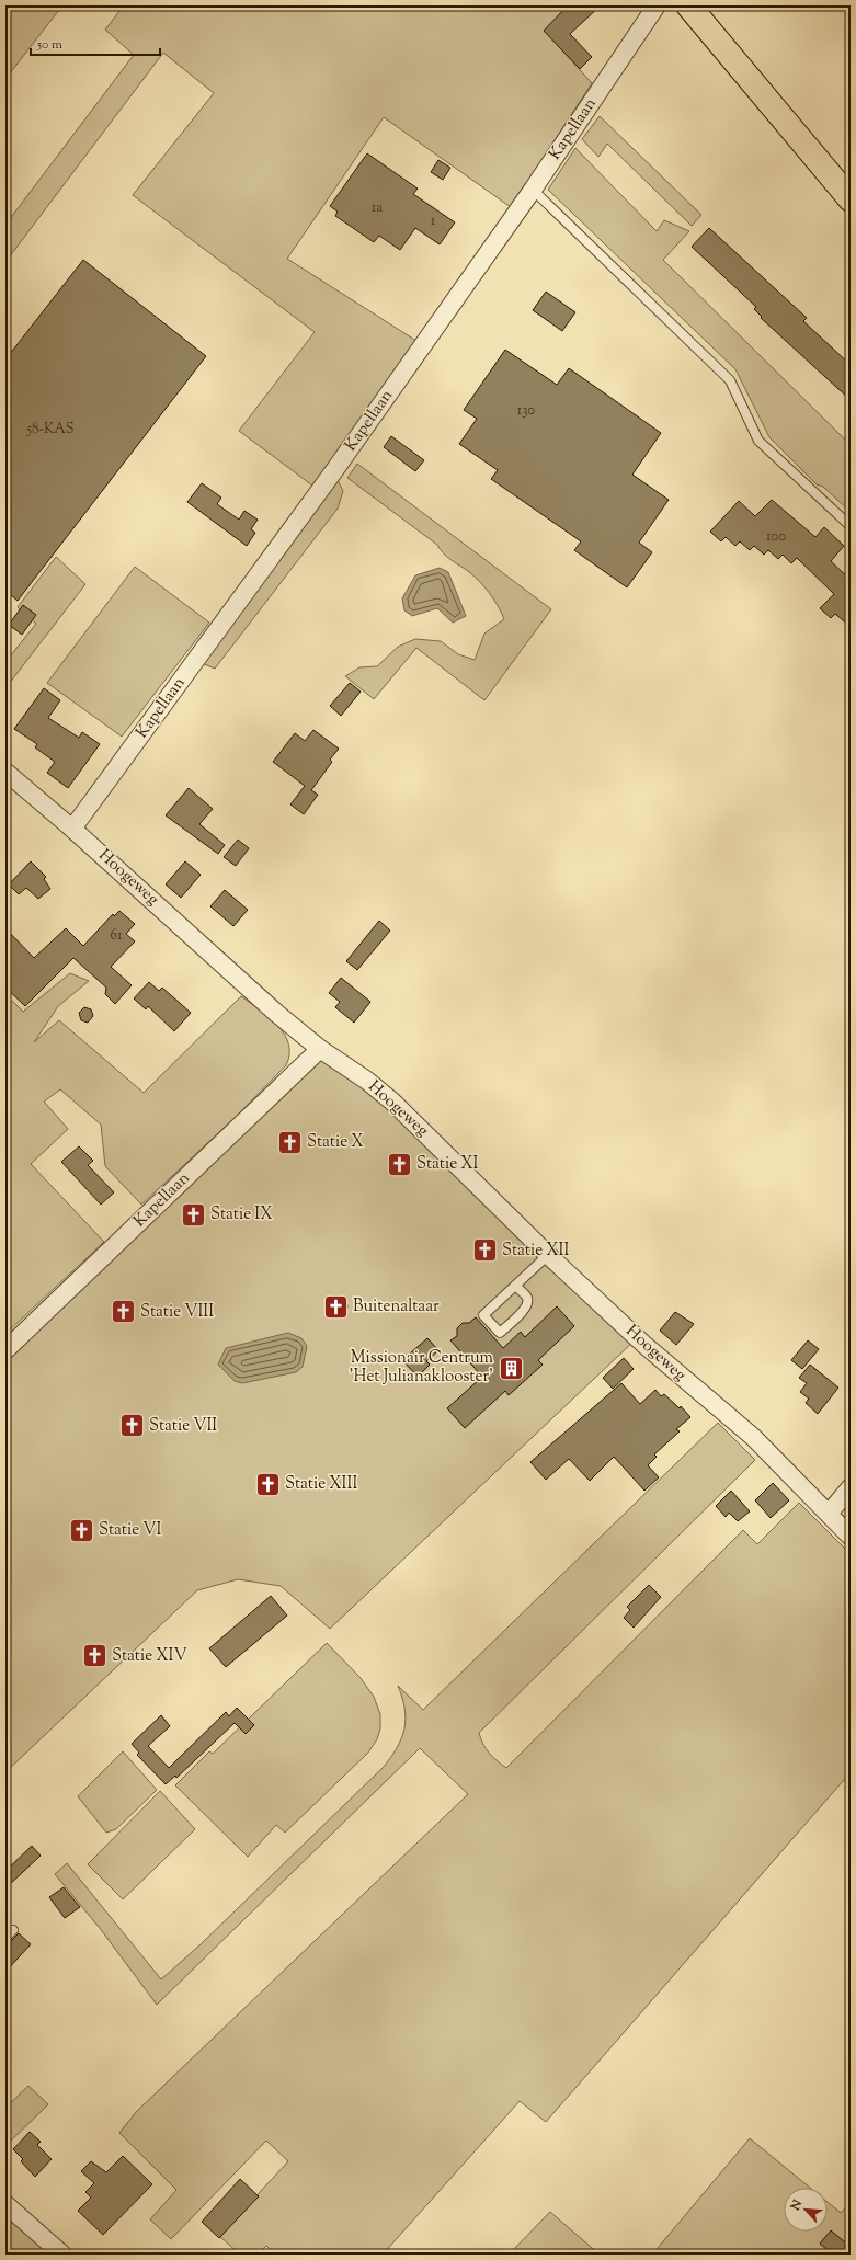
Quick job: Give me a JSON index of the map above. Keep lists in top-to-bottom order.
{
  "streets": {
    "street": ["Kapellaan", "Hoogeweg"]
  },
  "crossings": [
    ["Kapellaan", "Hoogeweg"]
  ],
  "places": {
    "church": [
      "Statie X",
      "Statie XI",
      "Statie IX",
      "Statie XII",
      "Buitenaltaar",
      "Statie VIII",
      "Statie VII",
      "Statie XIII",
      "Statie VI",
      "Statie XIV"
    ],
    "building": ["Missionair Centrum 'Het Julianaklooster'"]
  },
  "house_numbers": [
    "1a",
    "1",
    "130",
    "58-KAS",
    "100",
    "61"
  ],
  "scale_bar": "50 m",
  "north": "top left"
}
